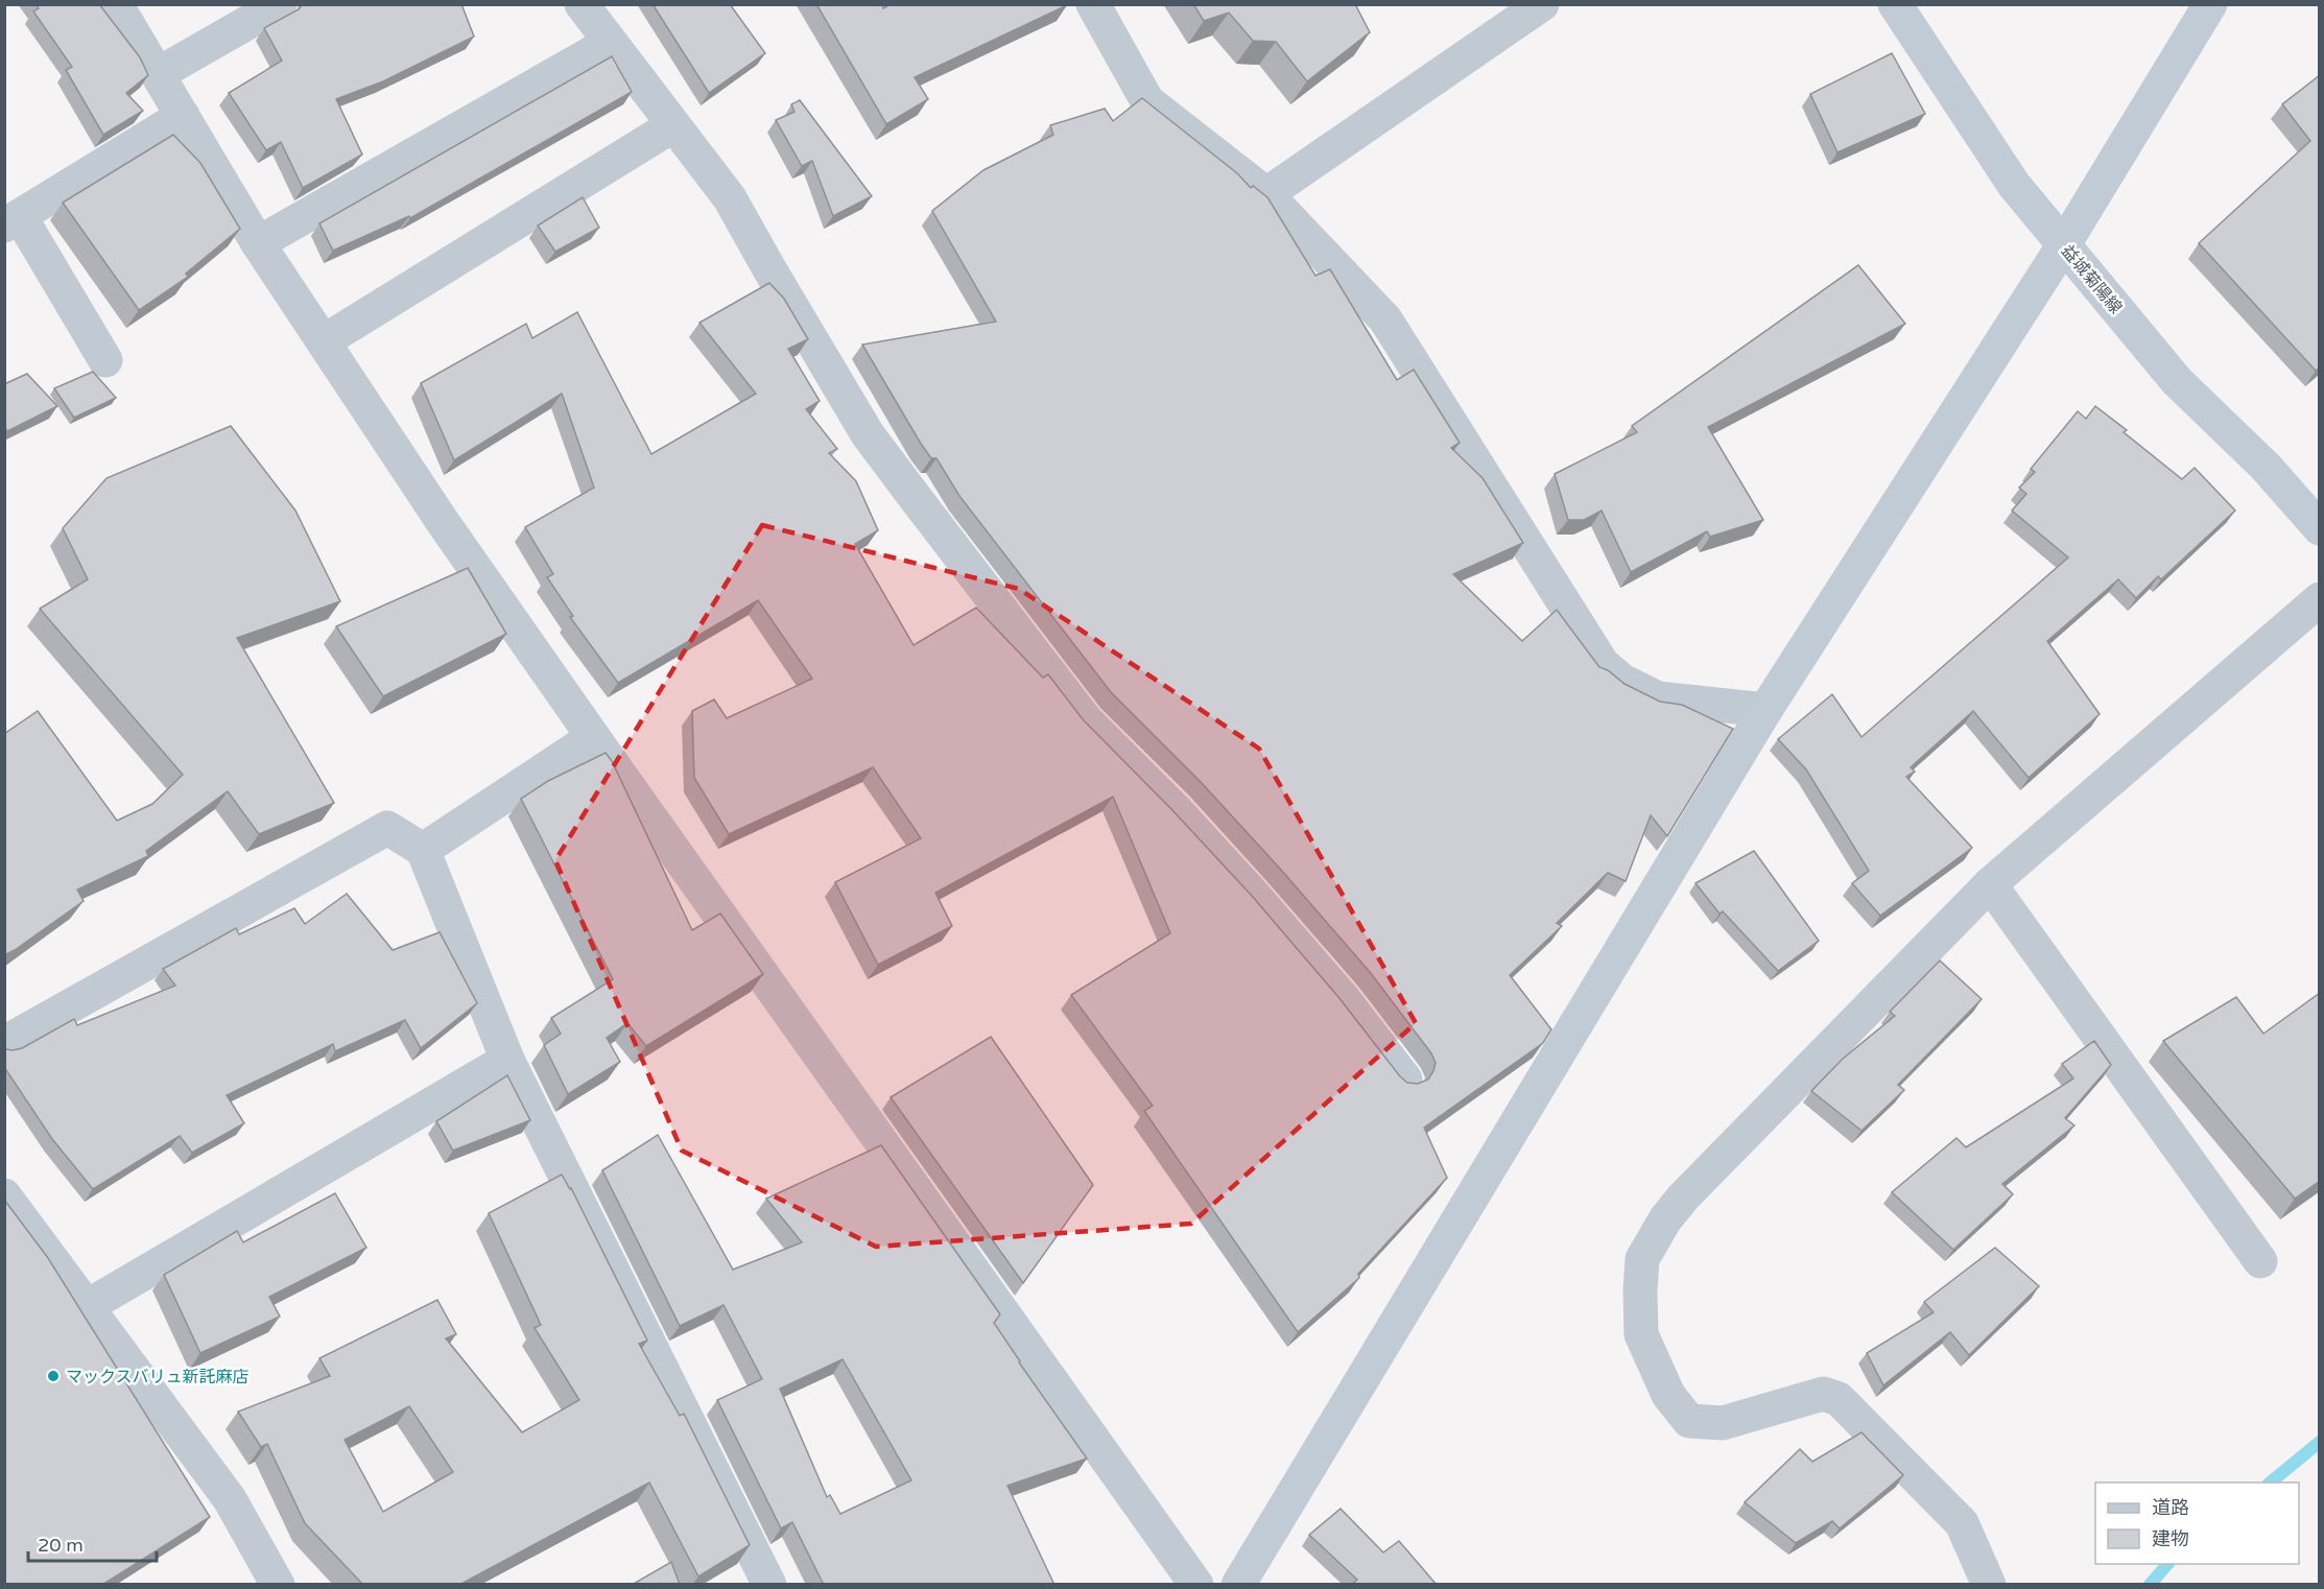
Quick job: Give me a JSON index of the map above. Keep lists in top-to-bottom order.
{
  "streets": {
    "street": ["益城菊陽線"]
  },
  "places": ["マックスバリュ新託麻店"],
  "legend": ["道路", "建物"],
  "scale_bar": "20 m"
}
